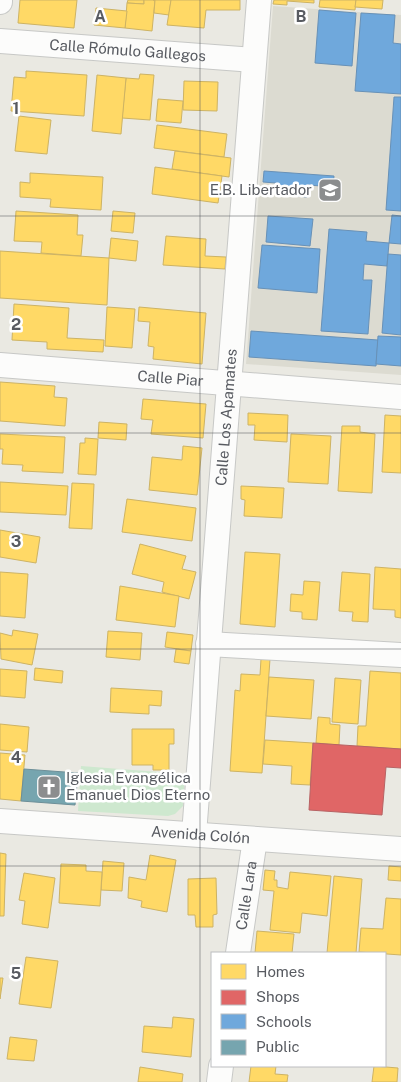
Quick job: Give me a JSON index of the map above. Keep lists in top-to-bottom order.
{
  "streets": {
    "street": [
      "Calle Rómulo Gallegos",
      "Calle Piar",
      "Calle Los Apamates",
      "Avenida Colón",
      "Calle Lara"
    ]
  },
  "crossings": [
    ["Calle Rómulo Gallegos", "Calle Los Apamates"],
    ["Calle Piar", "Calle Los Apamates"],
    ["Calle Los Apamates", "Avenida Colón"],
    ["Avenida Colón", "Calle Lara"]
  ],
  "places": {
    "school or university": ["E.B. Libertador"],
    "church": ["Iglesia Evangélica Emanuel Dios Eterno"]
  },
  "legend": [
    "Homes",
    "Shops",
    "Schools",
    "Public"
  ],
  "grid": {
    "columns": ["A", "B"],
    "rows": [
      "1",
      "2",
      "3",
      "4",
      "5"
    ]
  }
}
